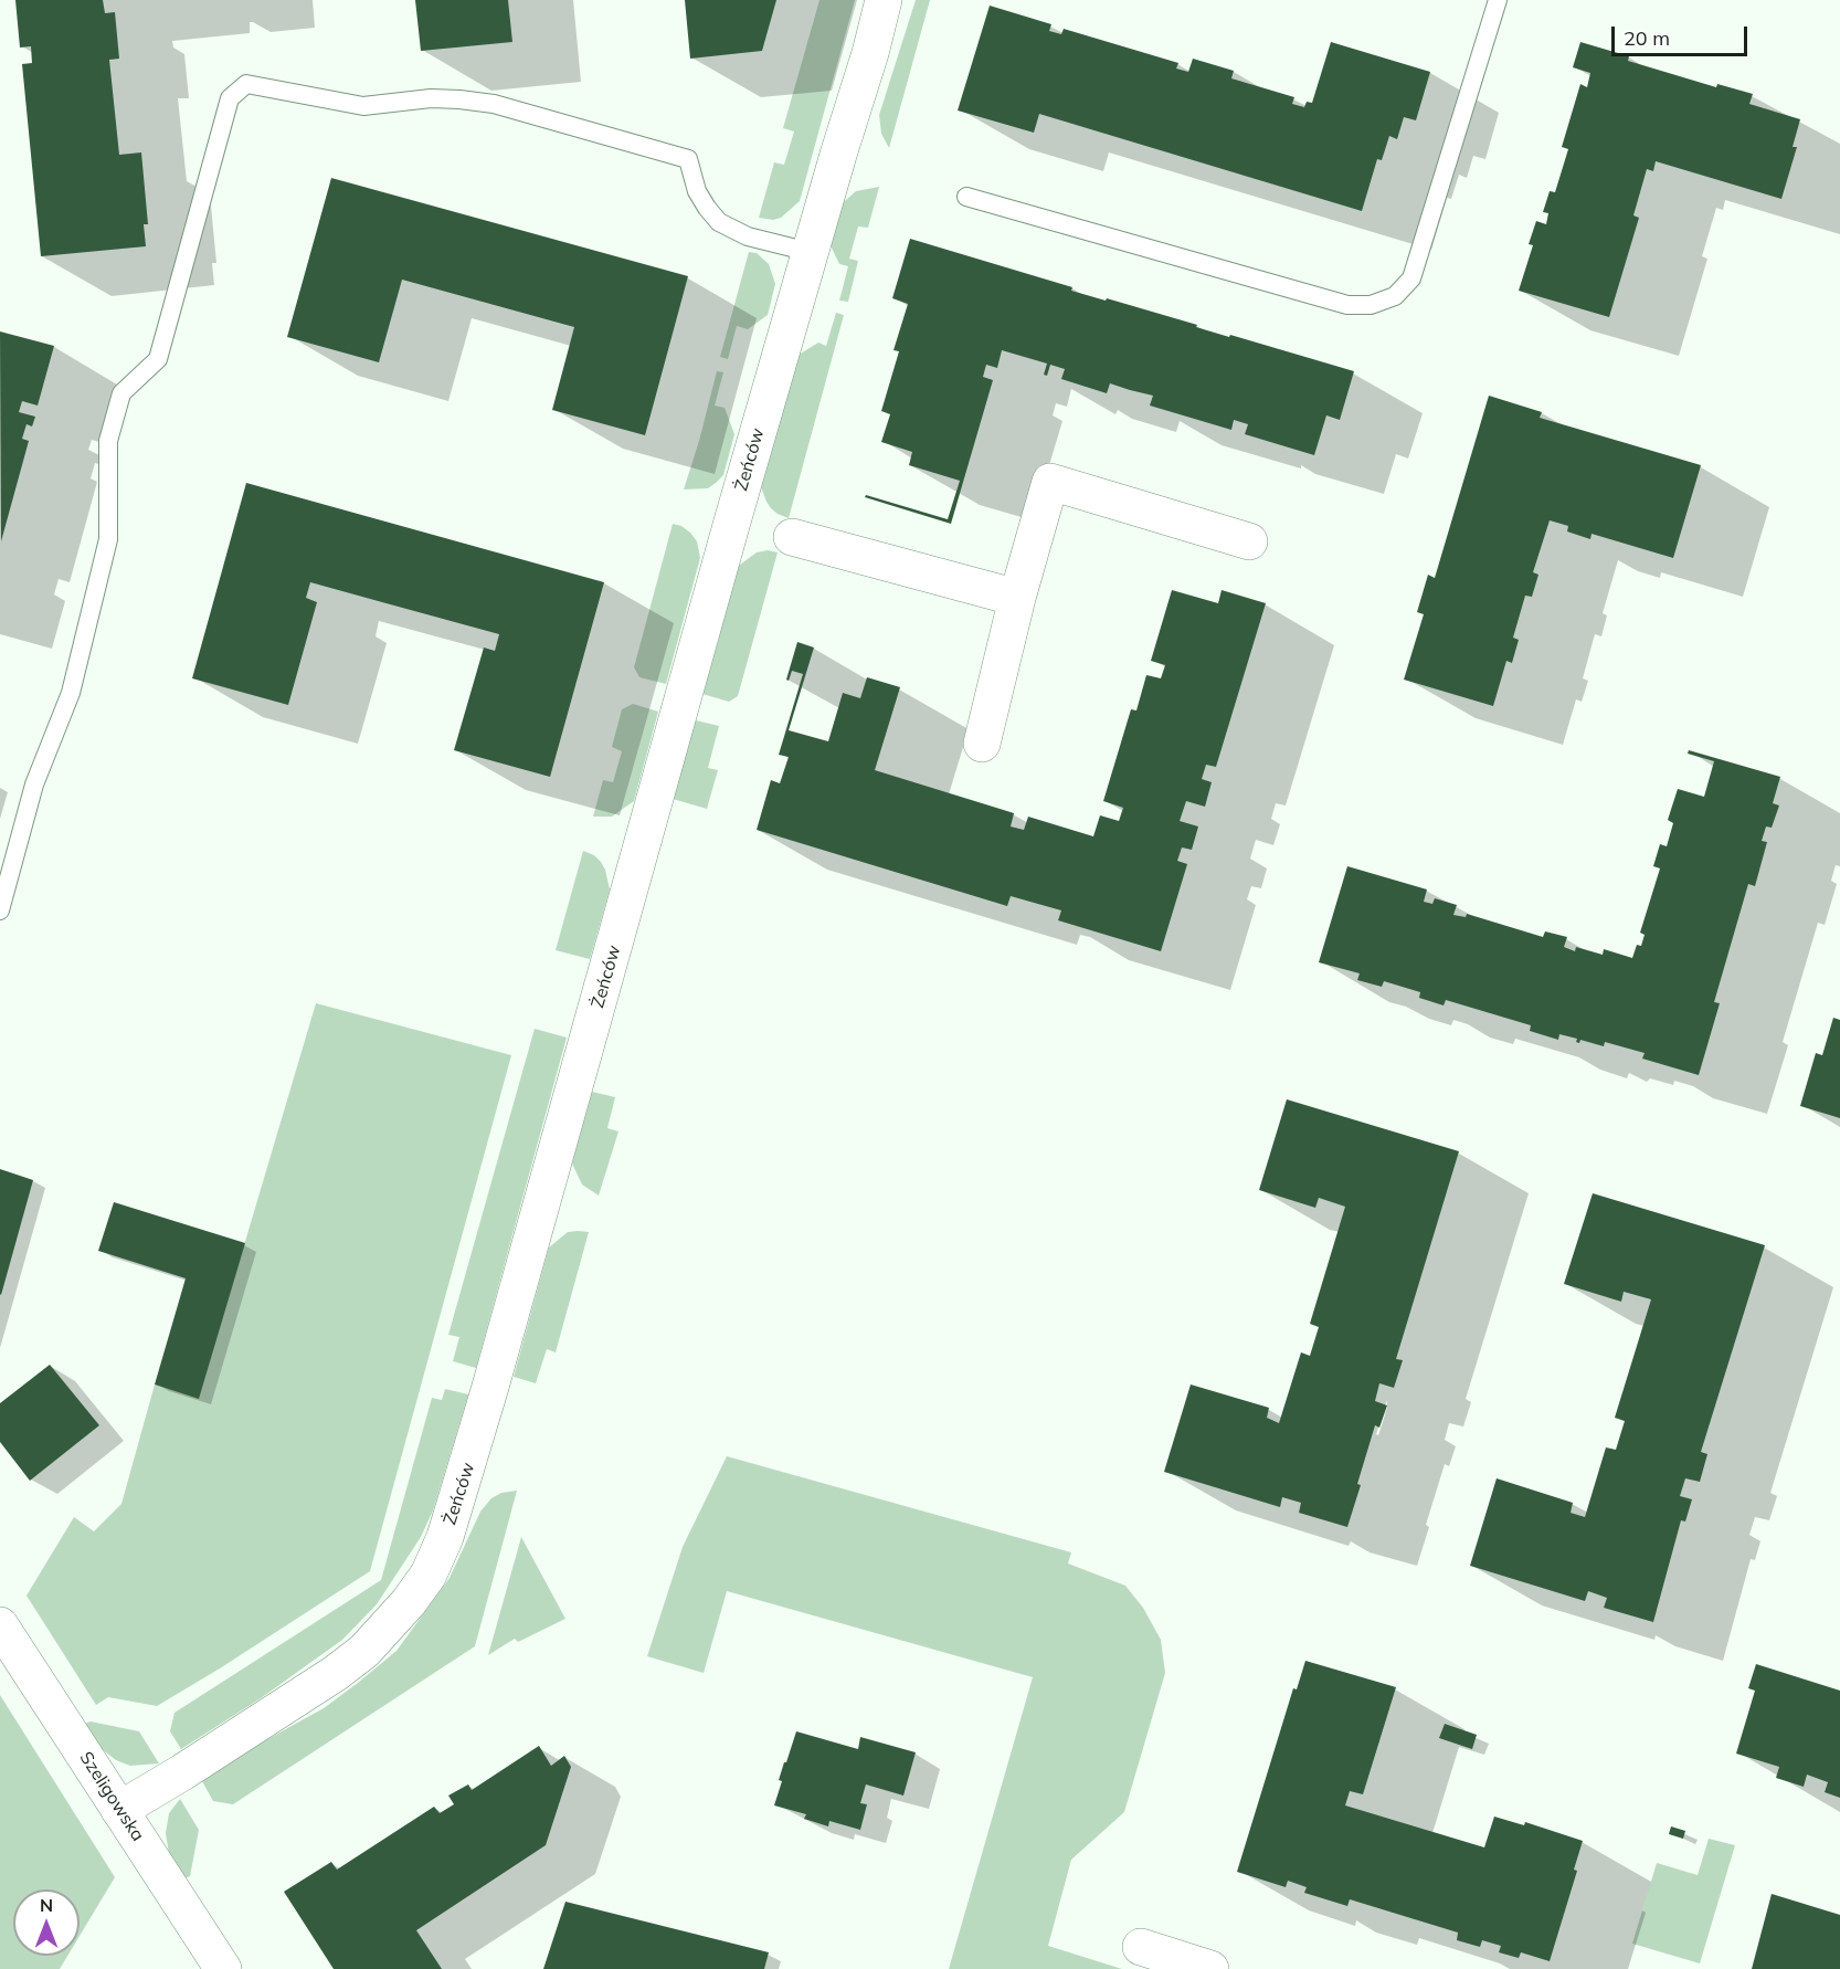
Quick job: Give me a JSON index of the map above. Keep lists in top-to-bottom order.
{
  "streets": {
    "street": ["Żeńców", "Szeligowska"]
  },
  "crossings": [
    ["Żeńców", "Szeligowska"]
  ],
  "scale_bar": "20 m",
  "north": "top"
}
